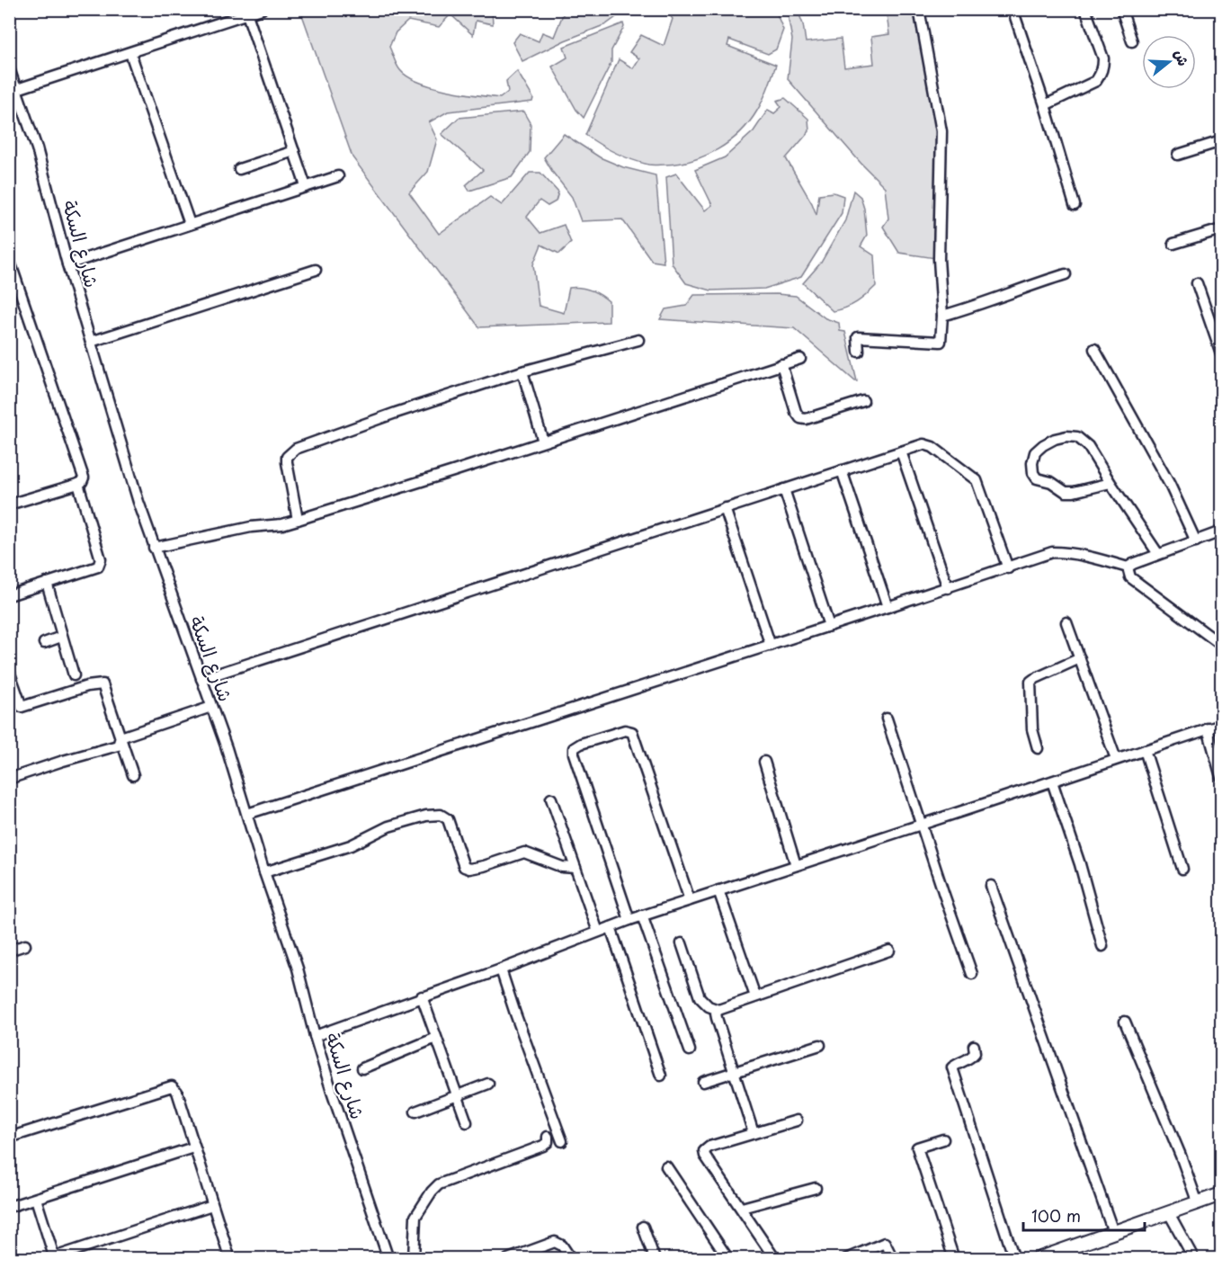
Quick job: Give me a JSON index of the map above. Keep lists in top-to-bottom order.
{
  "streets": {
    "street": ["شارع السكة"]
  },
  "scale_bar": "100 m",
  "north": "right"
}
